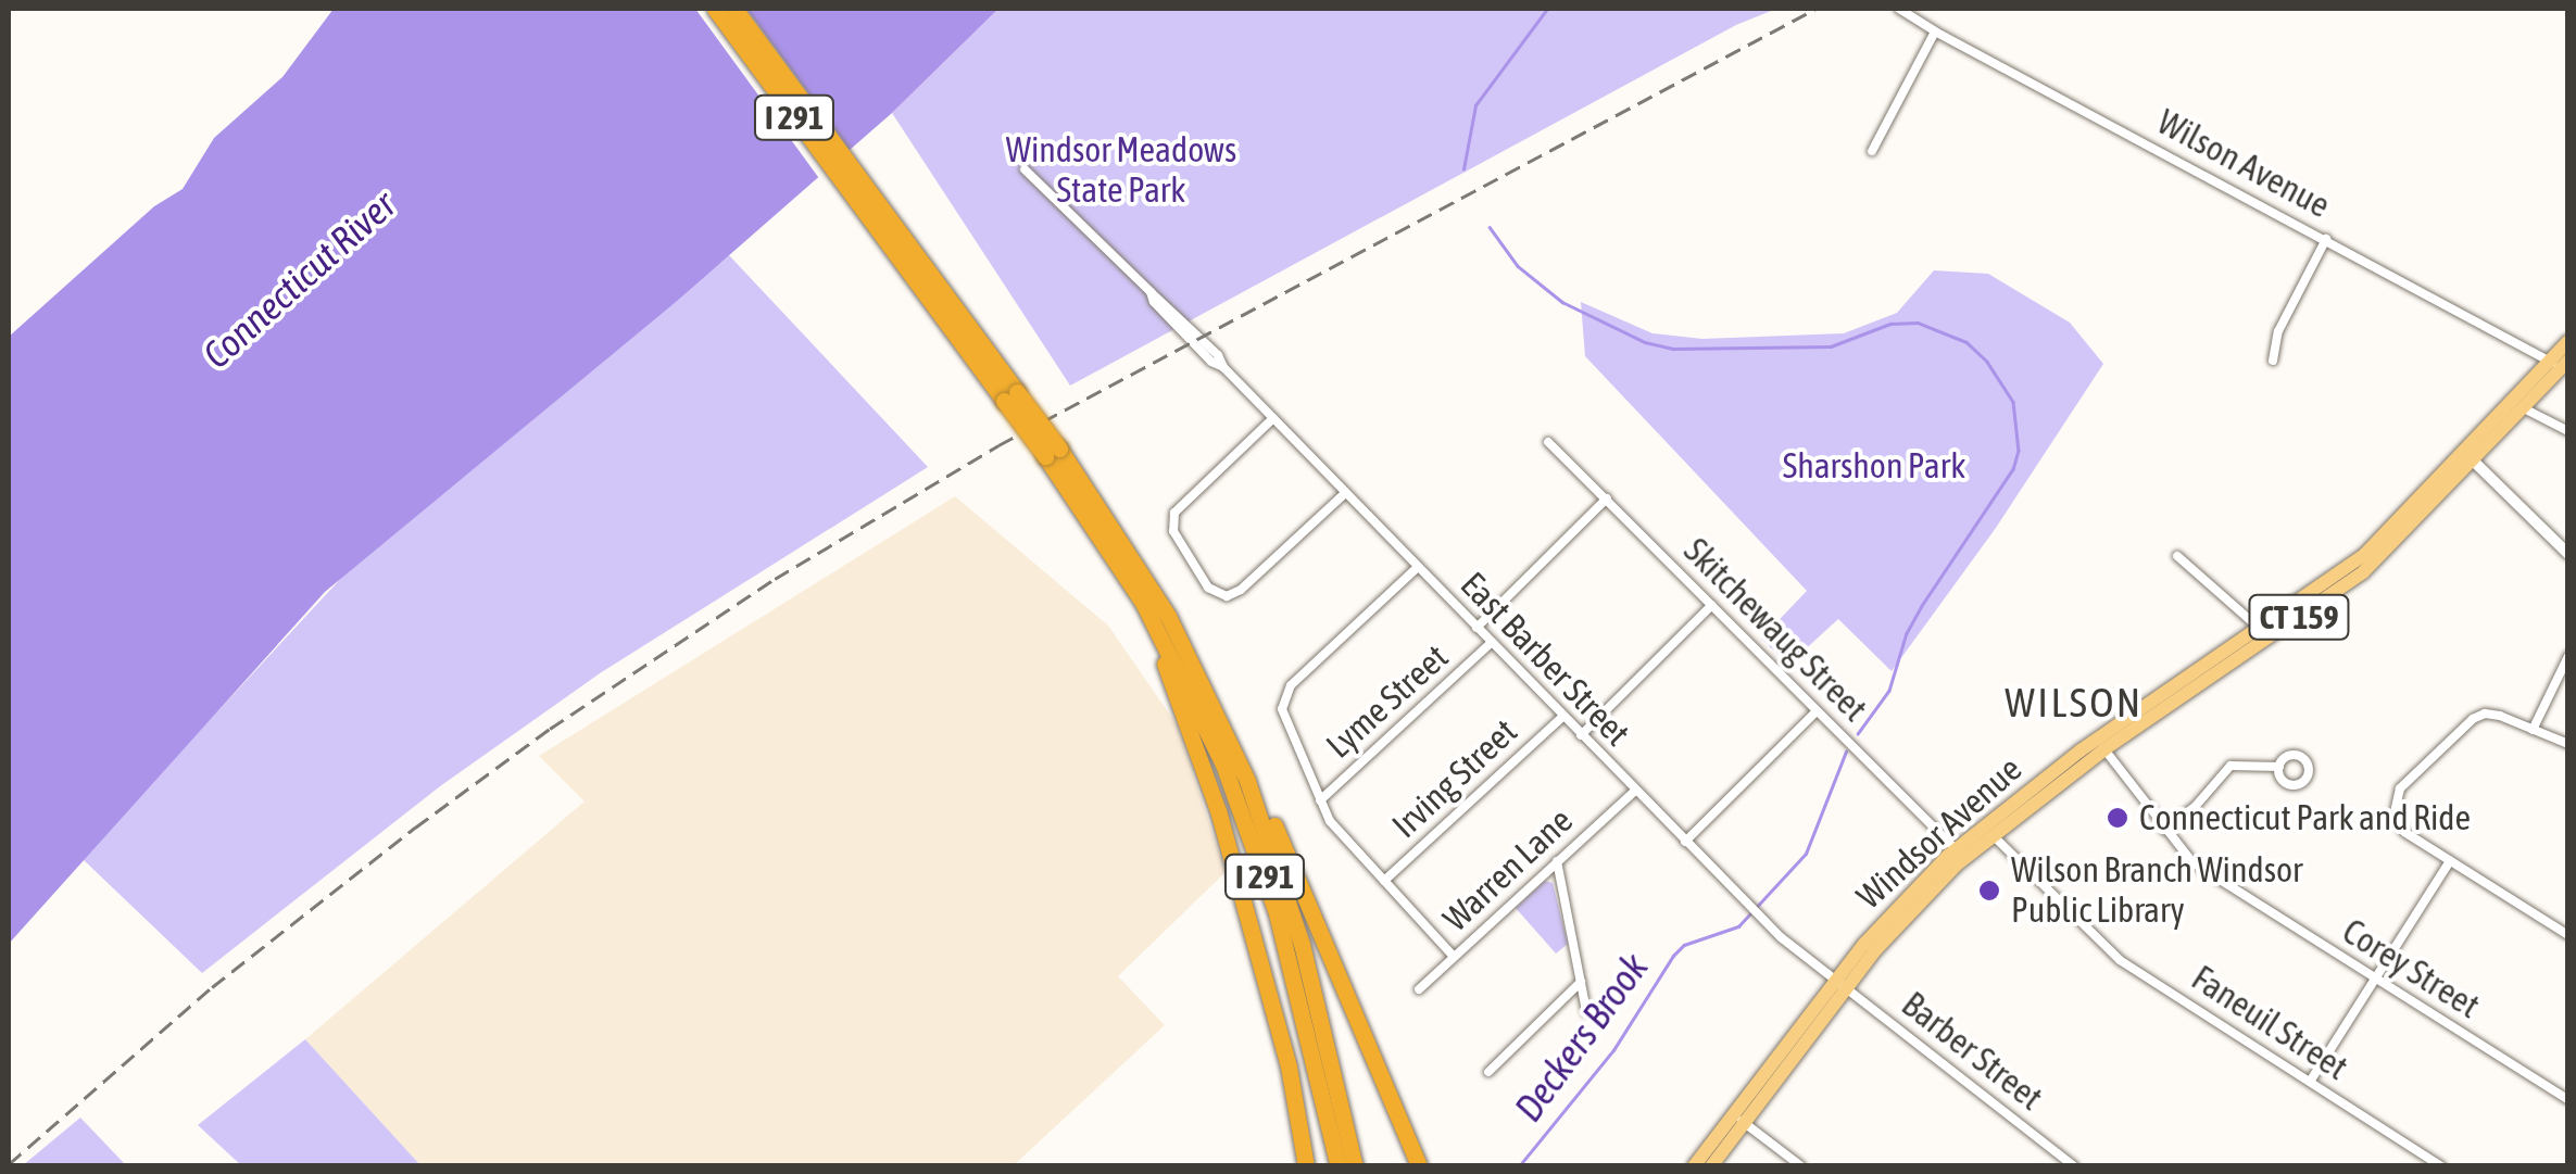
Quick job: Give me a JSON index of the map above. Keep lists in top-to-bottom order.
{
  "streets": {
    "highway": ["I 291"],
    "main road": ["CT 159", "Windsor Avenue"],
    "street": [
      "Wilson Avenue",
      "Skitchewaug Street",
      "East Barber Street",
      "Lyme Street",
      "Irving Street",
      "Warren Lane",
      "Corey Street",
      "Faneuil Street",
      "Barber Street"
    ]
  },
  "crossings": [
    ["Wilson Avenue", "Windsor Avenue"],
    ["Skitchewaug Street", "Windsor Avenue"],
    ["East Barber Street", "Lyme Street"],
    ["East Barber Street", "Irving Street"],
    ["East Barber Street", "Windsor Avenue"],
    ["East Barber Street", "Warren Lane"],
    ["East Barber Street", "Barber Street"],
    ["Windsor Avenue", "Corey Street"],
    ["Windsor Avenue", "Faneuil Street"],
    ["Windsor Avenue", "Barber Street"]
  ],
  "districts": ["WILSON"],
  "water": ["Connecticut River", "Deckers Brook"],
  "parks": ["Windsor Meadows State Park", "Sharshon Park"],
  "places": ["Connecticut Park and Ride", "Wilson Branch Windsor Public Library"]
}
